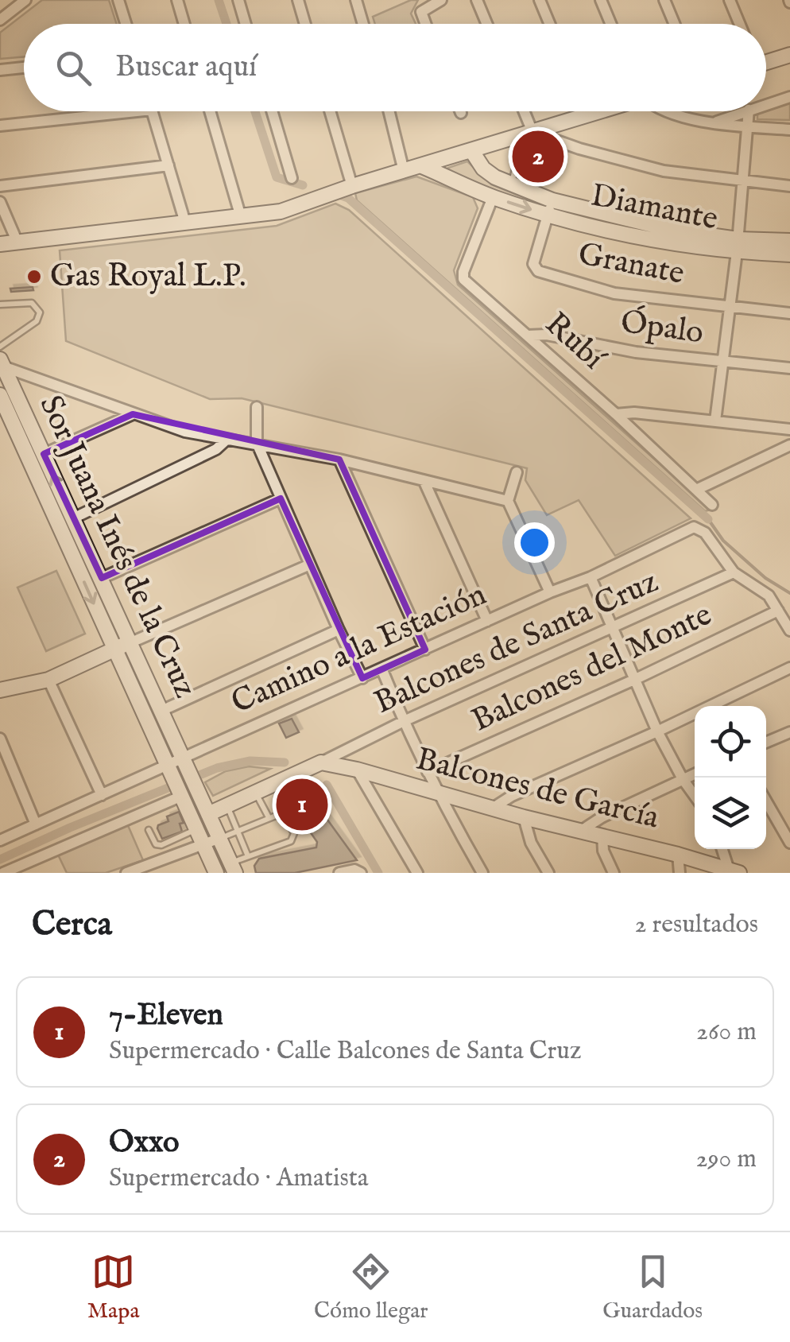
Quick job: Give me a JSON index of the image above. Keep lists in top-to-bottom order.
{
  "streets": {
    "street": [
      "Diamante",
      "Granate",
      "Ópalo",
      "Rubí",
      "Sor Juana Inés de la Cruz",
      "Balcones de Santa Cruz",
      "Camino a la Estación",
      "Balcones del Monte",
      "Balcones de García"
    ]
  },
  "crossings": [
    ["Diamante", "Granate"],
    ["Diamante", "Rubí"],
    ["Ópalo", "Rubí"],
    ["Sor Juana Inés de la Cruz", "Camino a la Estación"],
    ["Balcones de Santa Cruz", "Camino a la Estación"],
    ["Balcones de Santa Cruz", "Balcones de García"]
  ],
  "places": ["Gas Royal L.P."],
  "page": {
    "search": "Buscar aquí",
    "pins": ["2", "1"],
    "heading": ["Cerca", "2 resultados"],
    "list": [
      {
        "mark": "1",
        "name": "7-Eleven",
        "note": "Supermercado · Calle Balcones de Santa Cruz",
        "value": "260 m"
      },
      {
        "mark": "2",
        "name": "Oxxo",
        "note": "Supermercado · Amatista",
        "value": "290 m"
      }
    ],
    "nav": ["Mapa", "Cómo llegar", "Guardados"]
  }
}
